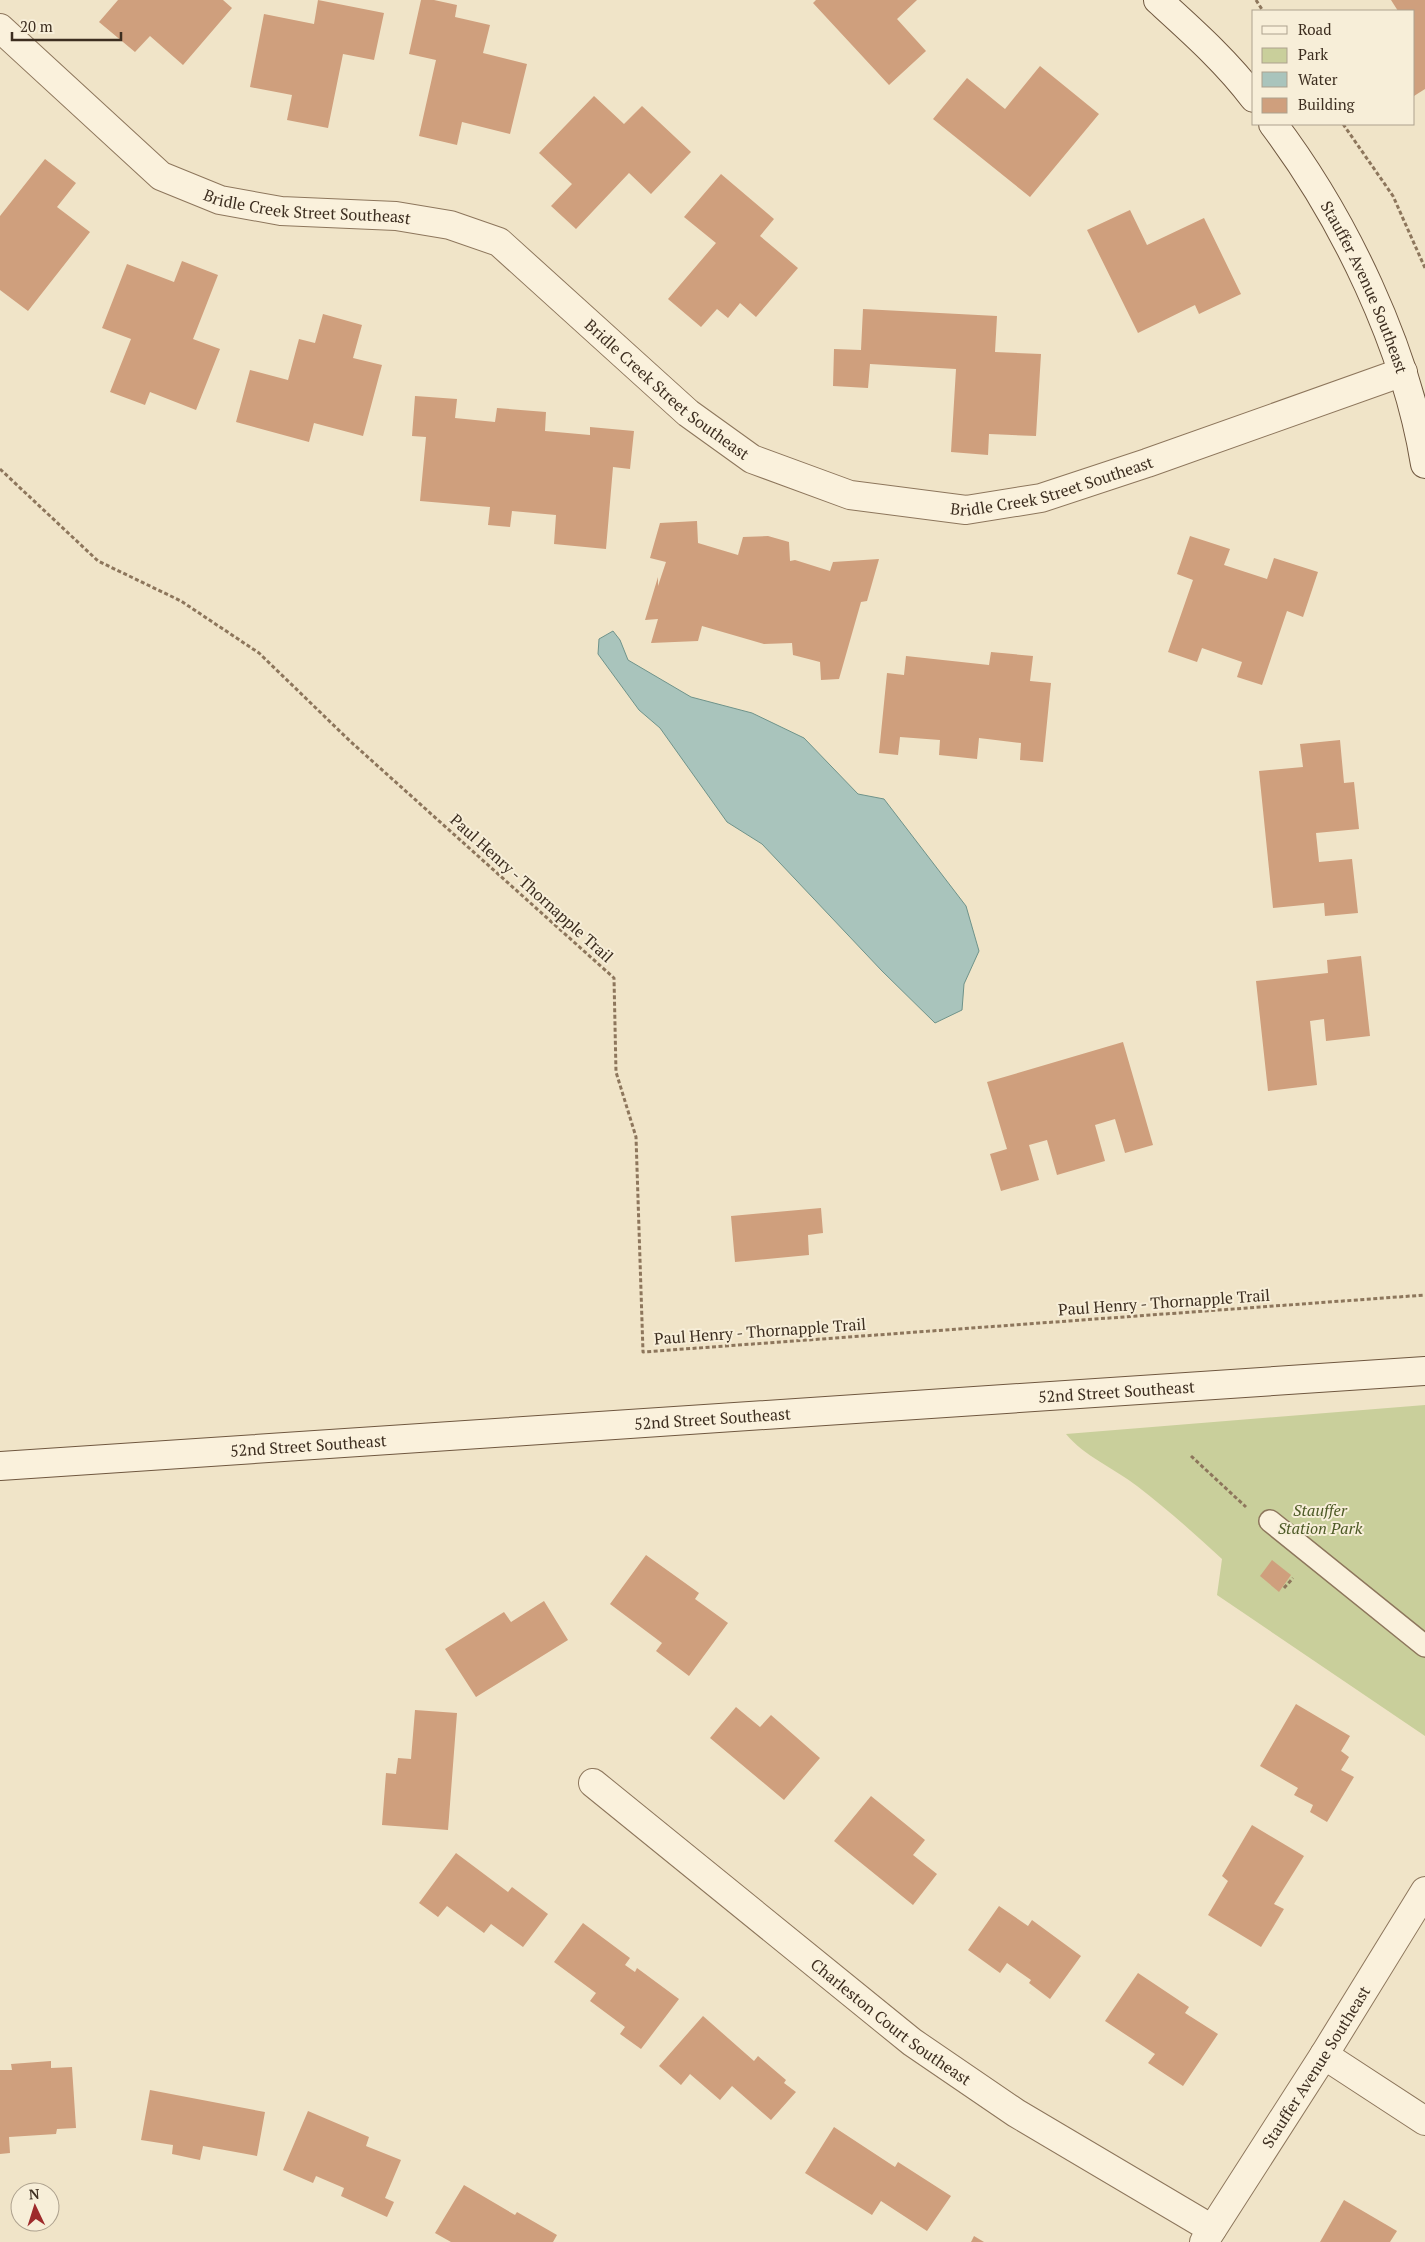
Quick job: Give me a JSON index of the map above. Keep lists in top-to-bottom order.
{
  "streets": {
    "street": [
      "Bridle Creek Street Southeast",
      "Stauffer Avenue Southeast",
      "52nd Street Southeast",
      "Charleston Court Southeast"
    ],
    "path": ["Paul Henry - Thornapple Trail"]
  },
  "crossings": [
    ["Bridle Creek Street Southeast", "Stauffer Avenue Southeast"],
    ["Stauffer Avenue Southeast", "Charleston Court Southeast"]
  ],
  "parks": ["Stauffer Station Park"],
  "legend": [
    "Road",
    "Park",
    "Water",
    "Building"
  ],
  "scale_bar": "20 m",
  "north": "top"
}
